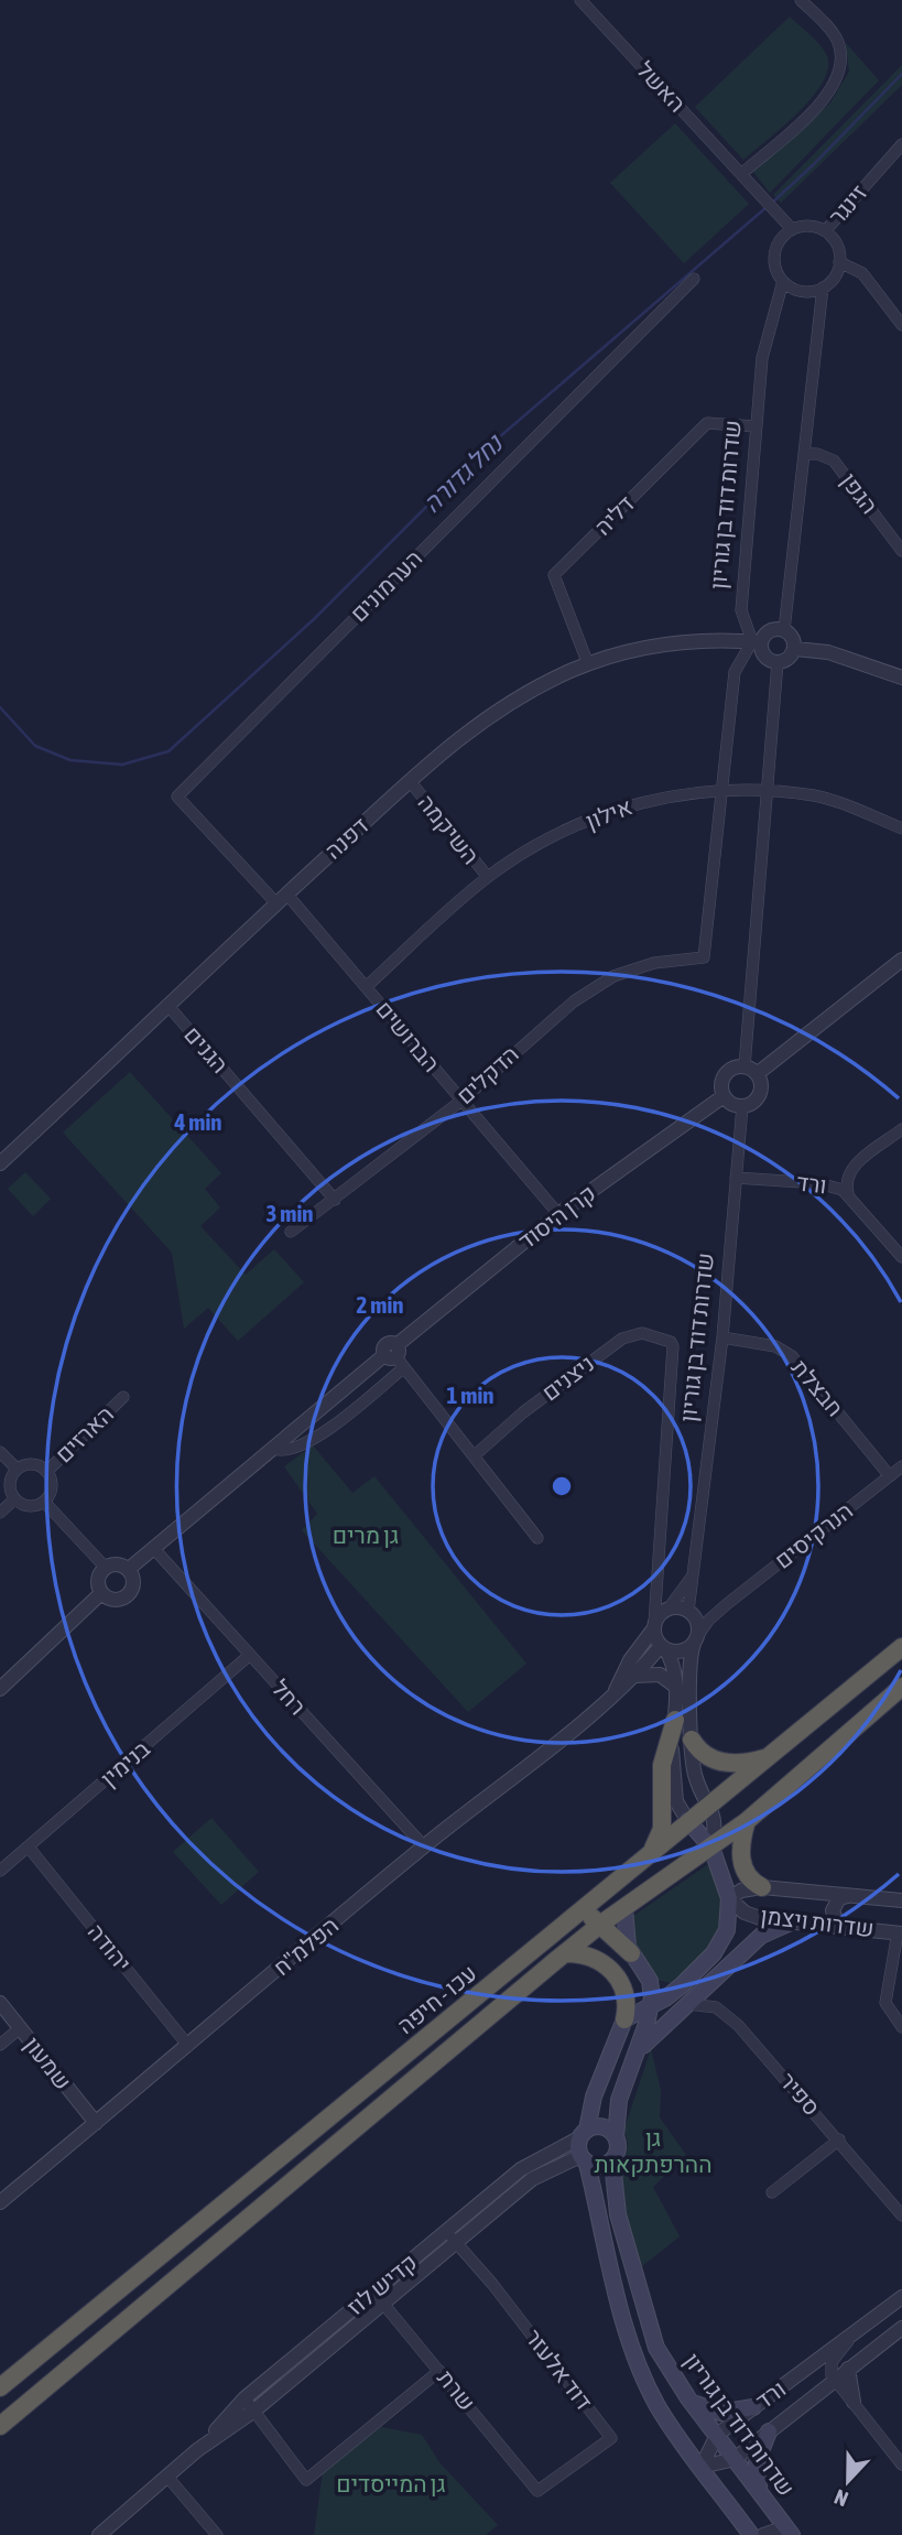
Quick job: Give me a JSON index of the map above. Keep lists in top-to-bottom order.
{
  "streets": {
    "highway": ["עכו - חיפה"],
    "main road": ["שדרות דוד בן גוריון"],
    "street": [
      "האשל",
      "זינגר",
      "הגפן",
      "דליה",
      "הערמונים",
      "אילון",
      "השיקמה",
      "דפנה",
      "הברושים",
      "הגנים",
      "הדקלים",
      "ורד",
      "קרן היסוד",
      "ניצנים",
      "חבצלת",
      "הארזים",
      "הנרקיסים",
      "רחל",
      "בנימין",
      "שדרות ויצמן",
      "הפלמ\"ח",
      "יהודה",
      "שמעון",
      "ספיר",
      "קדיש לוז",
      "דוד אלעזר",
      "שרת"
    ]
  },
  "crossings": [
    ["האשל", "זינגר"],
    ["האשל", "שדרות דוד בן גוריון"],
    ["זינגר", "שדרות דוד בן גוריון"],
    ["שדרות דוד בן גוריון", "דליה"],
    ["שדרות דוד בן גוריון", "דפנה"],
    ["שדרות דוד בן גוריון", "ורד"],
    ["שדרות דוד בן גוריון", "קרן היסוד"],
    ["שדרות דוד בן גוריון", "ניצנים"],
    ["שדרות דוד בן גוריון", "חבצלת"],
    ["שדרות דוד בן גוריון", "הנרקיסים"],
    ["שדרות דוד בן גוריון", "הפלמ\"ח"],
    ["שדרות דוד בן גוריון", "קדיש לוז"],
    ["דליה", "דפנה"],
    ["הערמונים", "הברושים"],
    ["אילון", "השיקמה"],
    ["אילון", "הברושים"],
    ["אילון", "הדקלים"],
    ["השיקמה", "דפנה"],
    ["דפנה", "הברושים"],
    ["דפנה", "הגנים"],
    ["הברושים", "הדקלים"],
    ["הברושים", "קרן היסוד"],
    ["הגנים", "הדקלים"],
    ["קרן היסוד", "רחל"],
    ["חבצלת", "הנרקיסים"],
    ["הנרקיסים", "הפלמ\"ח"],
    ["רחל", "בנימין"],
    ["רחל", "הפלמ\"ח"],
    ["בנימין", "יהודה"],
    ["הפלמ\"ח", "יהודה"],
    ["הפלמ\"ח", "שמעון"],
    ["קדיש לוז", "דוד אלעזר"],
    ["קדיש לוז", "שרת"],
    ["דוד אלעזר", "שרת"]
  ],
  "water": ["נחל גדורה"],
  "parks": ["גן מרים", "גן ההרפתקאות", "גן המייסדים"],
  "north": "bottom",
  "rings": [
    "4 min",
    "3 min",
    "2 min",
    "1 min"
  ]
}
